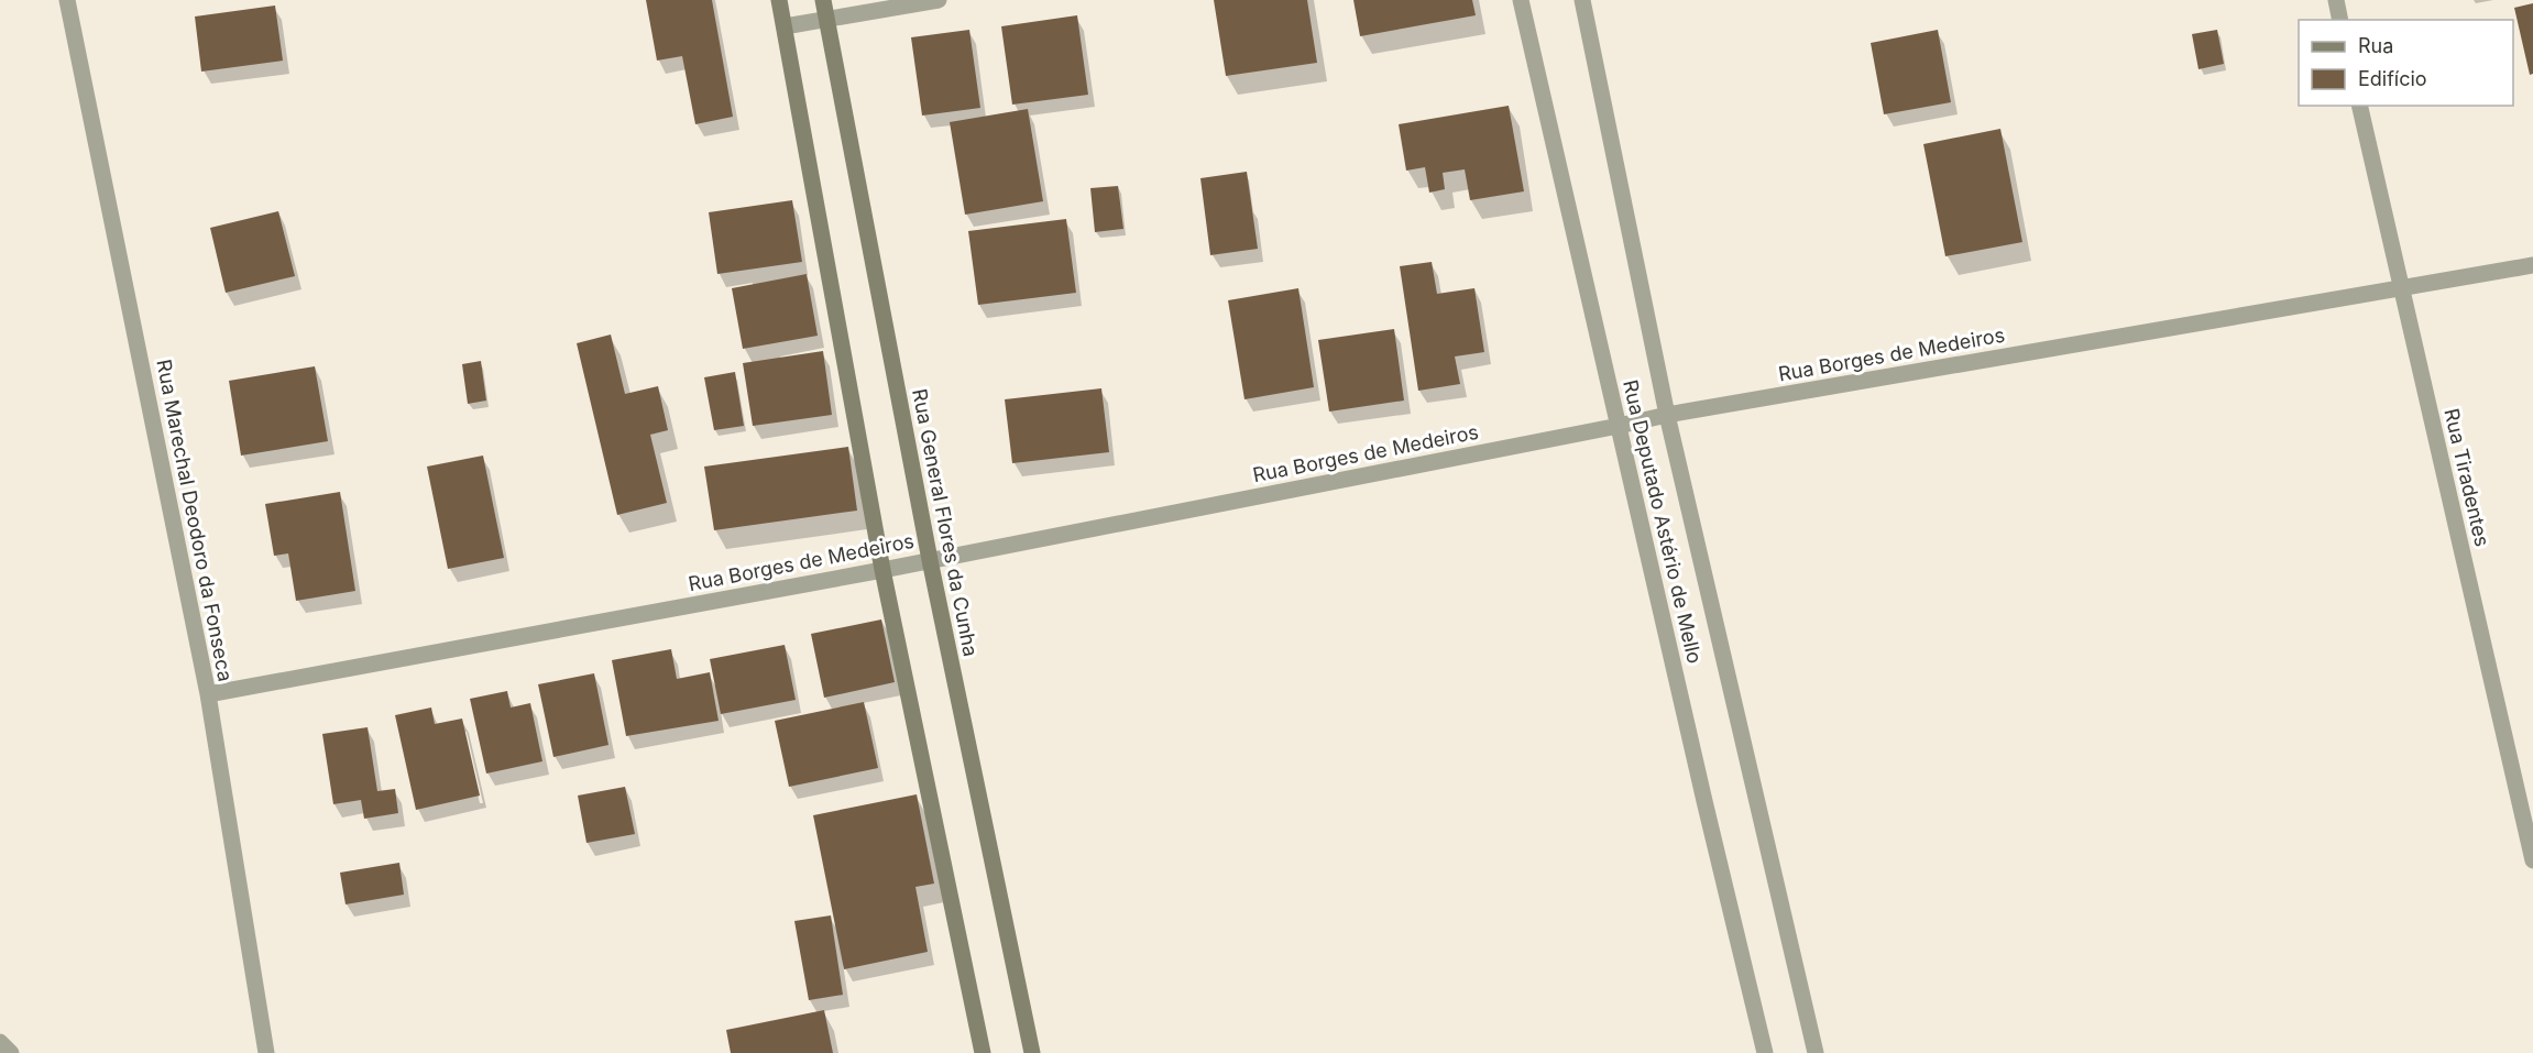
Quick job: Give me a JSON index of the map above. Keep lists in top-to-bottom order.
{
  "streets": {
    "street": [
      "Rua Borges de Medeiros",
      "Rua Tiradentes",
      "Rua Marechal Deodoro da Fonseca",
      "Rua Deputado Astério de Mello",
      "Rua General Flores da Cunha"
    ]
  },
  "crossings": [
    ["Rua Borges de Medeiros", "Rua Tiradentes"],
    ["Rua Borges de Medeiros", "Rua Marechal Deodoro da Fonseca"],
    ["Rua Borges de Medeiros", "Rua Deputado Astério de Mello"],
    ["Rua Borges de Medeiros", "Rua General Flores da Cunha"]
  ],
  "legend": ["Rua", "Edifício"]
}
